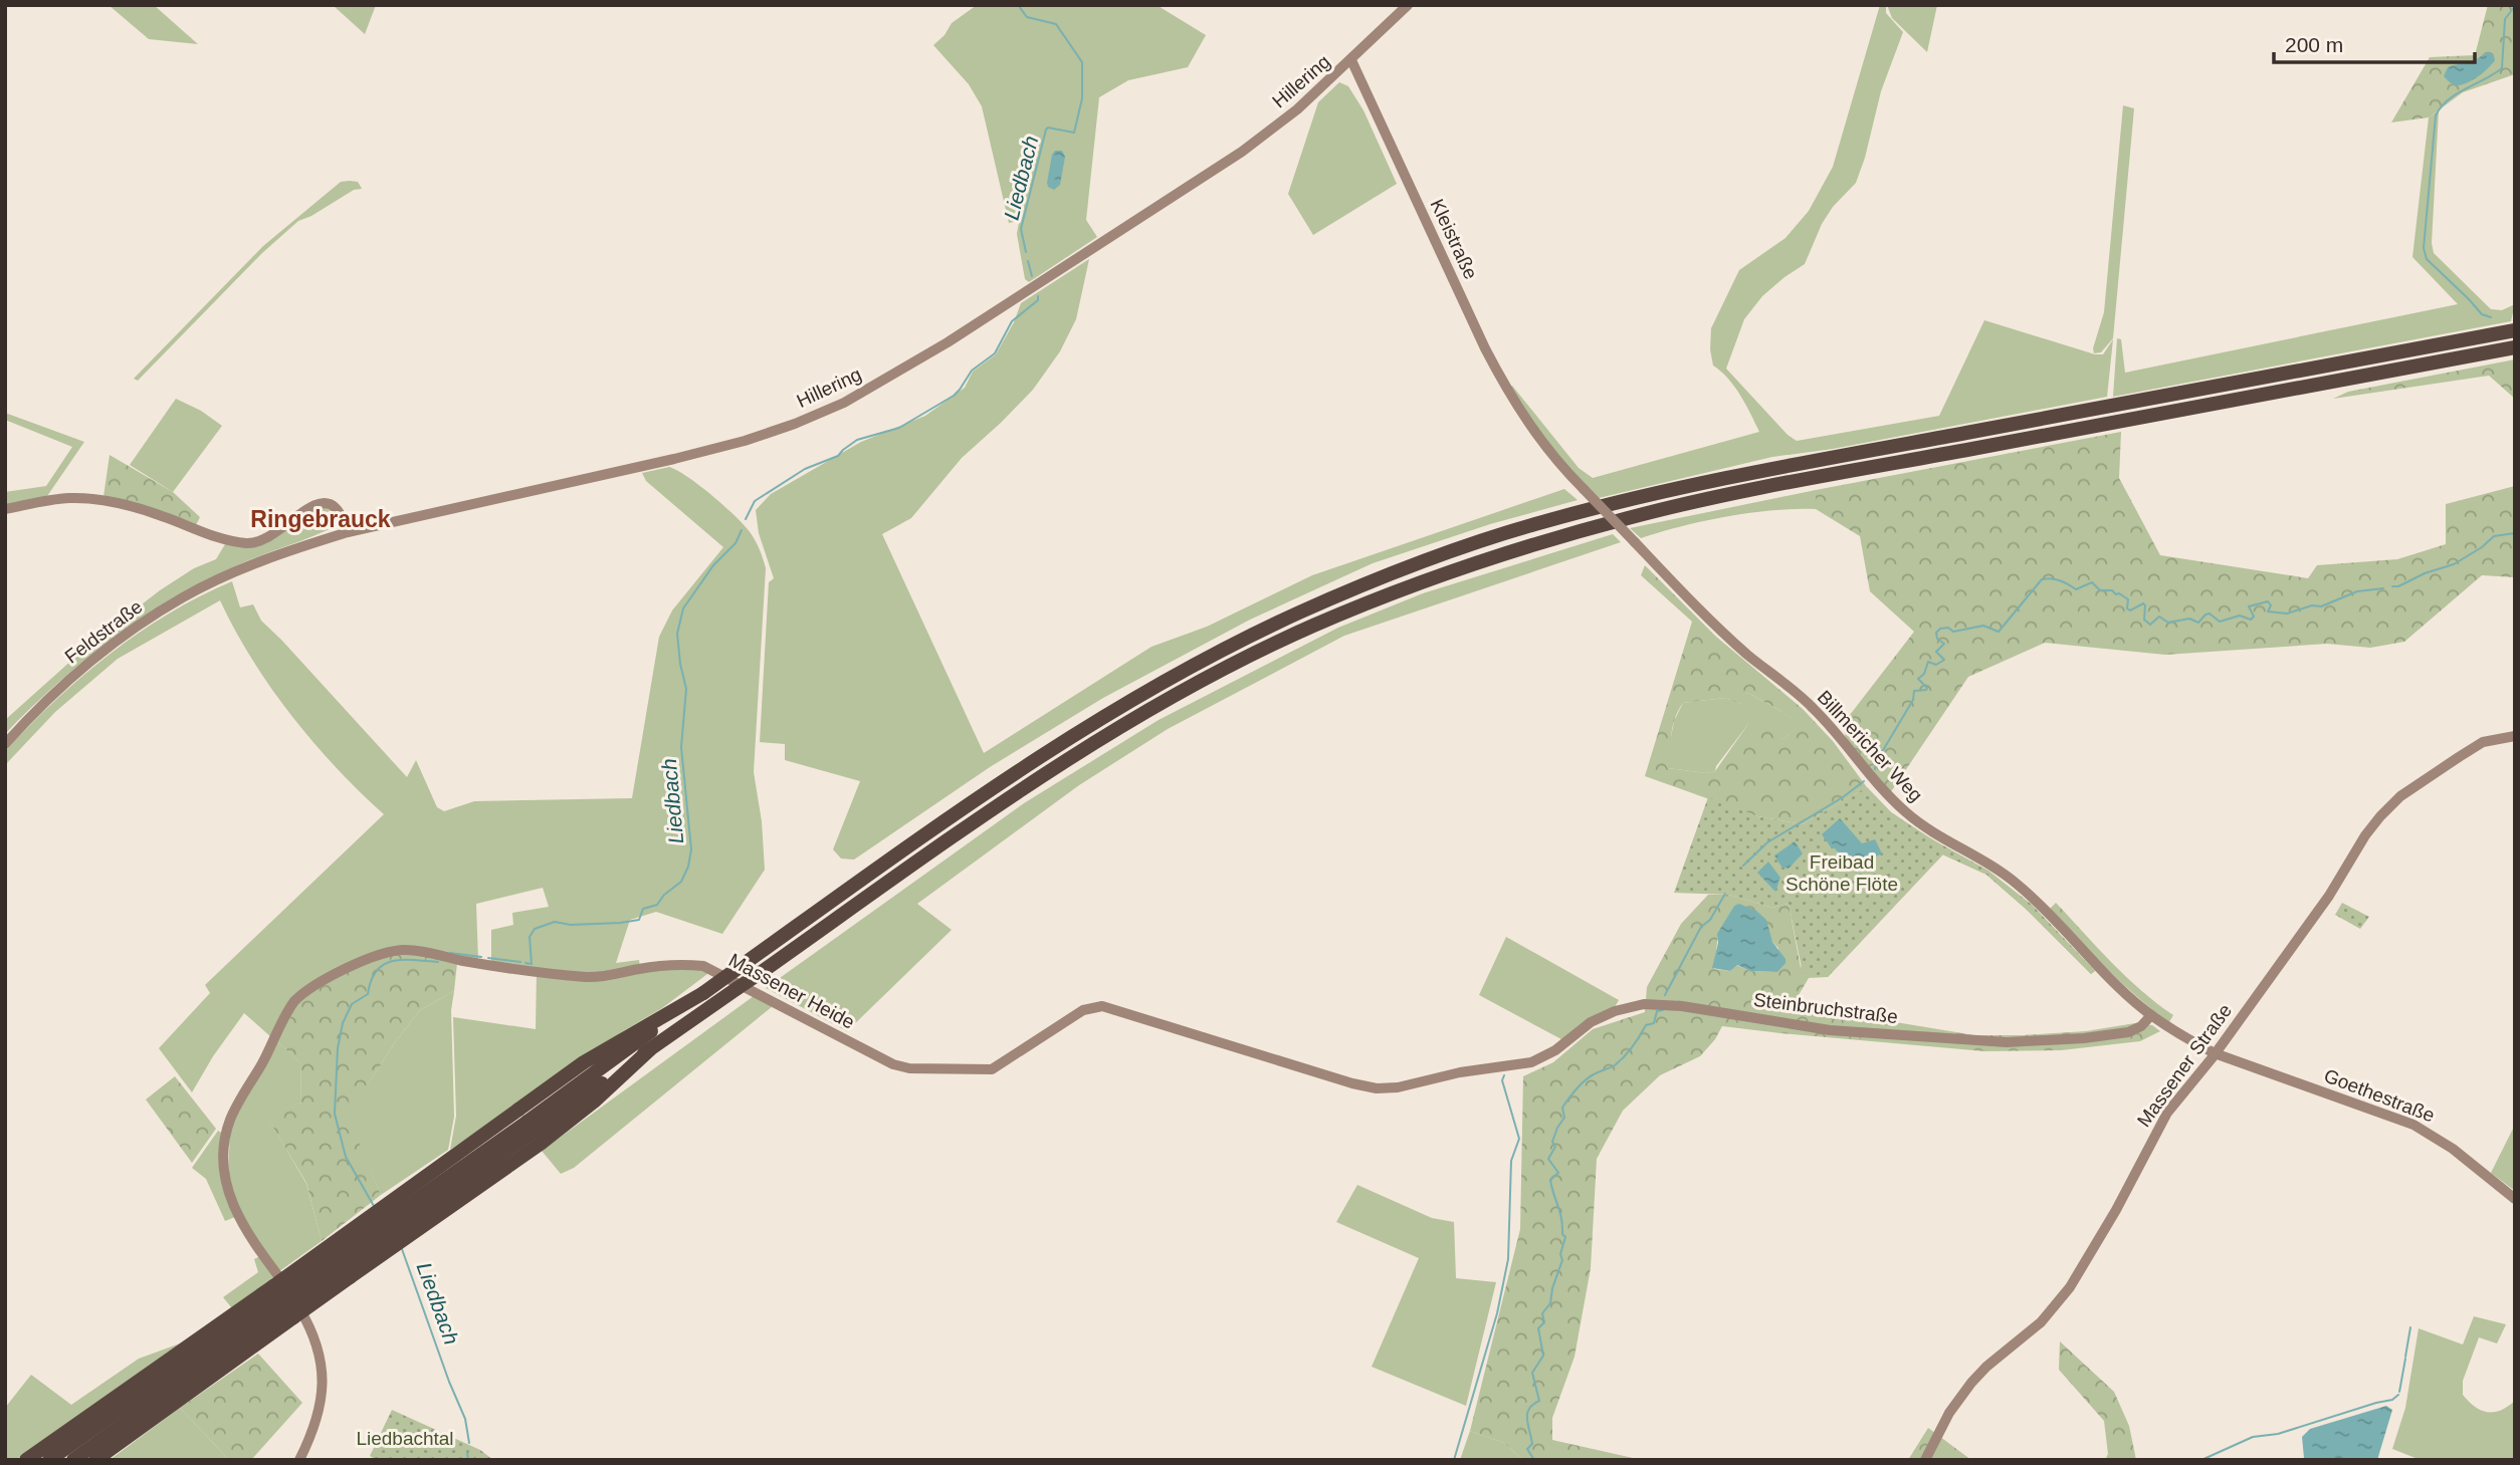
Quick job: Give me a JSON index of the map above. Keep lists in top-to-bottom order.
{
  "streets": {
    "street": [
      "Hillering",
      "Kleistraße",
      "Feldstraße",
      "Billmericher Weg",
      "Massener Heide",
      "Steinbruchstraße",
      "Massener Straße",
      "Goethestraße"
    ]
  },
  "crossings": [
    ["Hillering", "Kleistraße"],
    ["Hillering", "Feldstraße"],
    ["Kleistraße", "Billmericher Weg"],
    ["Billmericher Weg", "Steinbruchstraße"],
    ["Billmericher Weg", "Massener Straße"],
    ["Billmericher Weg", "Goethestraße"],
    ["Massener Heide", "Steinbruchstraße"],
    ["Massener Straße", "Goethestraße"]
  ],
  "districts": ["Ringebrauck"],
  "water": ["Liedbach"],
  "parks": ["Freibad Schöne Flöte", "Liedbachtal"],
  "scale_bar": "200 m"
}
